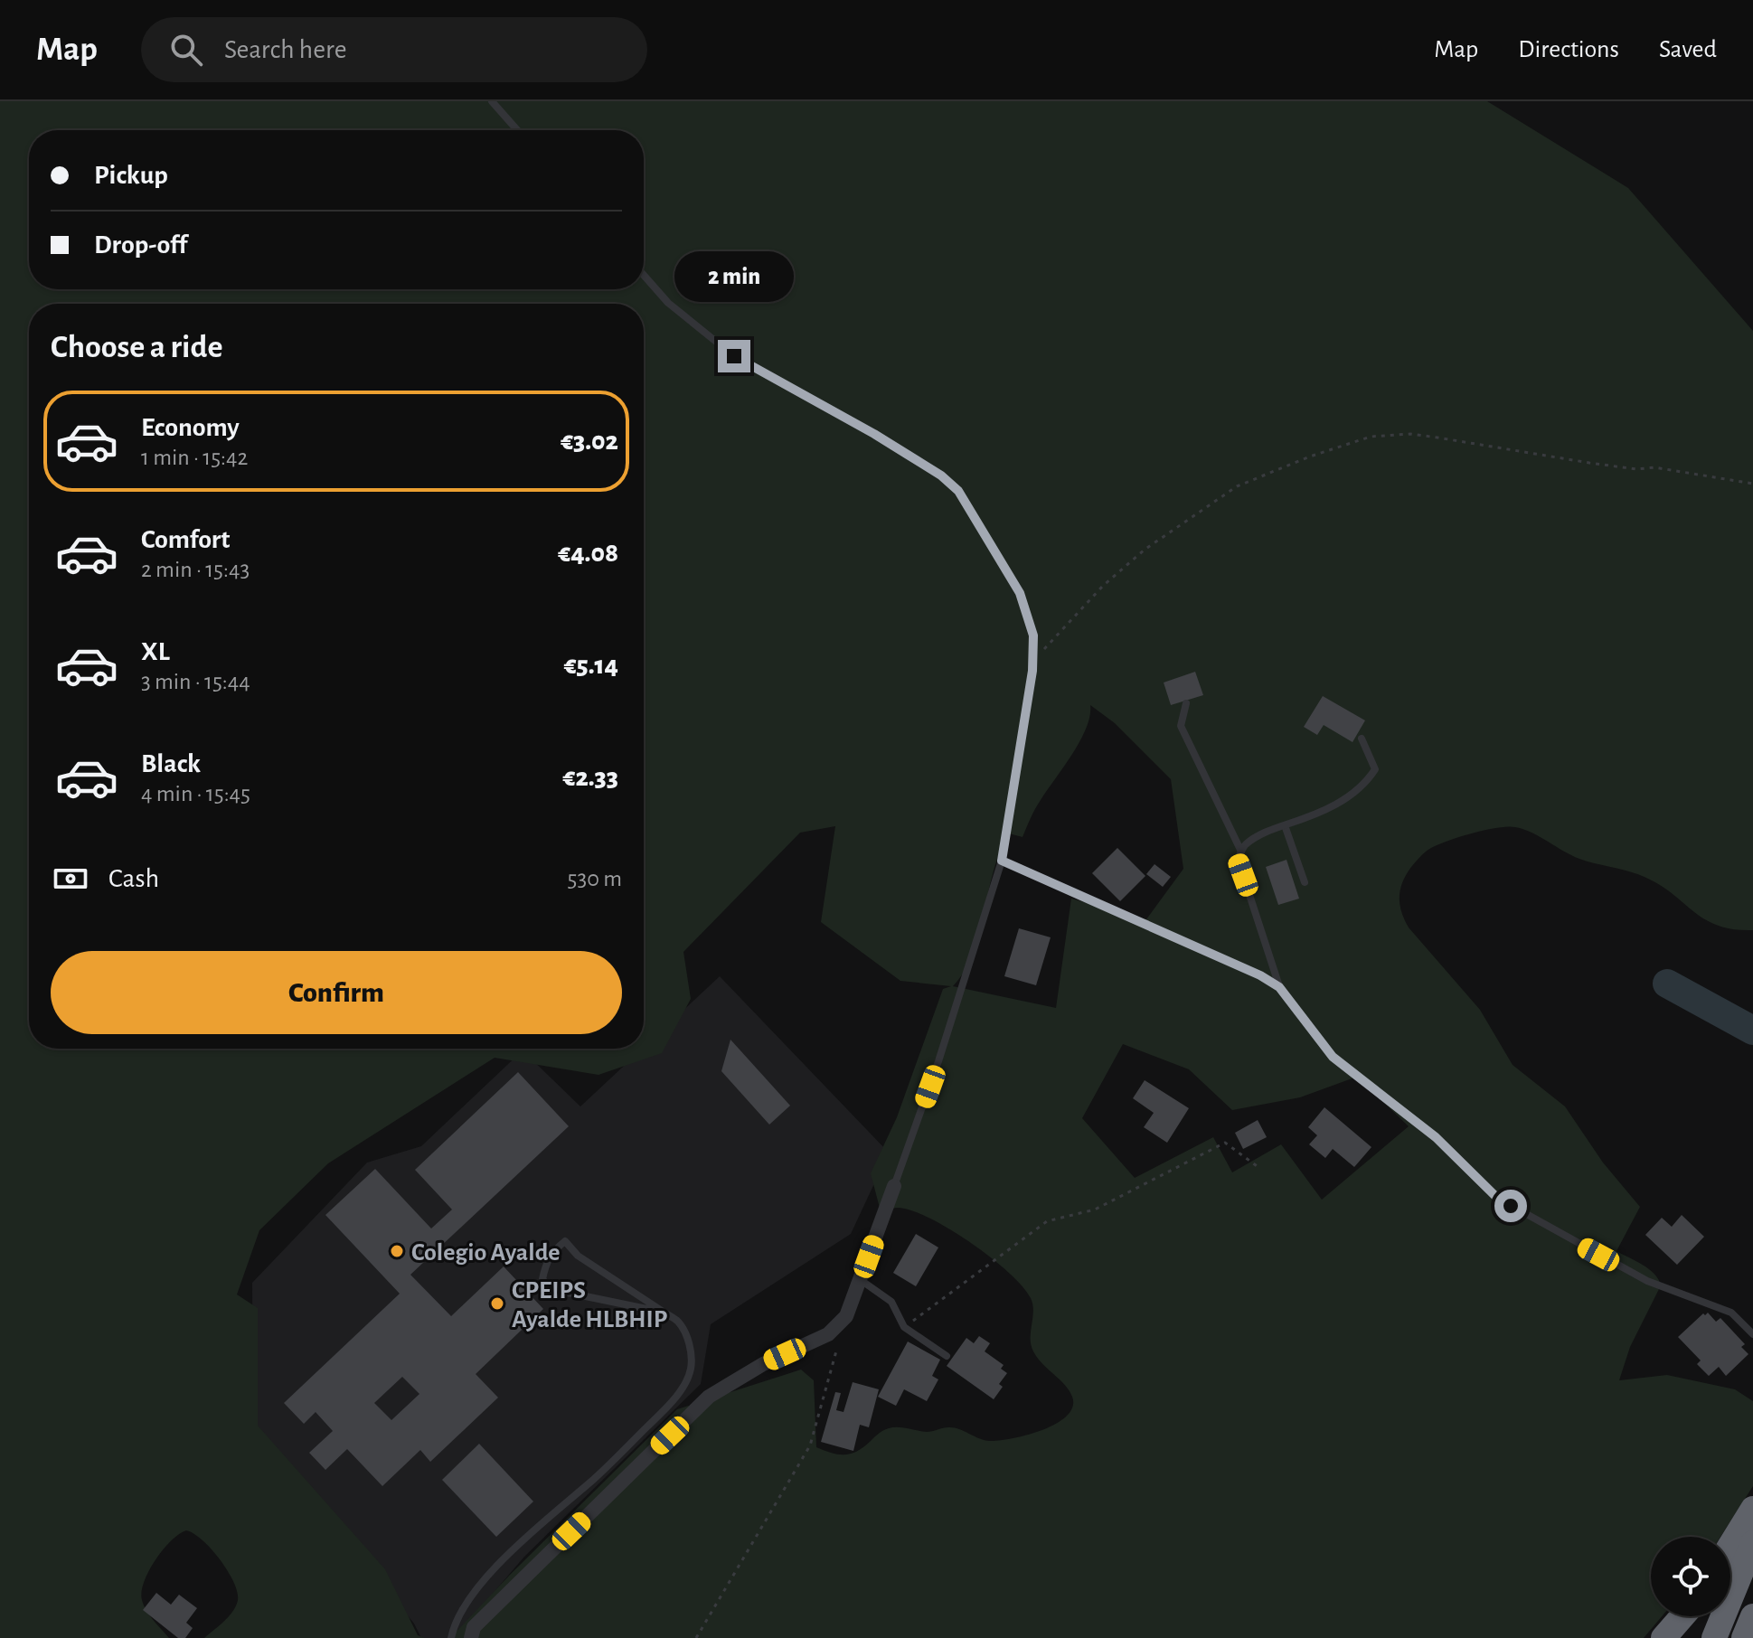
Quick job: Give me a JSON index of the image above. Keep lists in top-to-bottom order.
{
  "places": ["Colegio Ayalde", "CPEIPS Ayalde HLBHIP"],
  "page": {
    "header": "Map",
    "search": "Search here",
    "nav": ["Map", "Directions", "Saved"],
    "banner": ["Pickup", "Drop-off"],
    "bubble": "2 min",
    "heading": "Choose a ride",
    "list": [
      {
        "name": "Economy",
        "note": "1 min · 15:42",
        "value": "€3.02"
      },
      {
        "name": "Comfort",
        "note": "2 min · 15:43",
        "value": "€4.08"
      },
      {
        "name": "XL",
        "note": "3 min · 15:44",
        "value": "€5.14"
      },
      {
        "name": "Black",
        "note": "4 min · 15:45",
        "value": "€2.33"
      }
    ],
    "pay": ["Cash", "530 m"],
    "buttons": "Confirm"
  }
}
